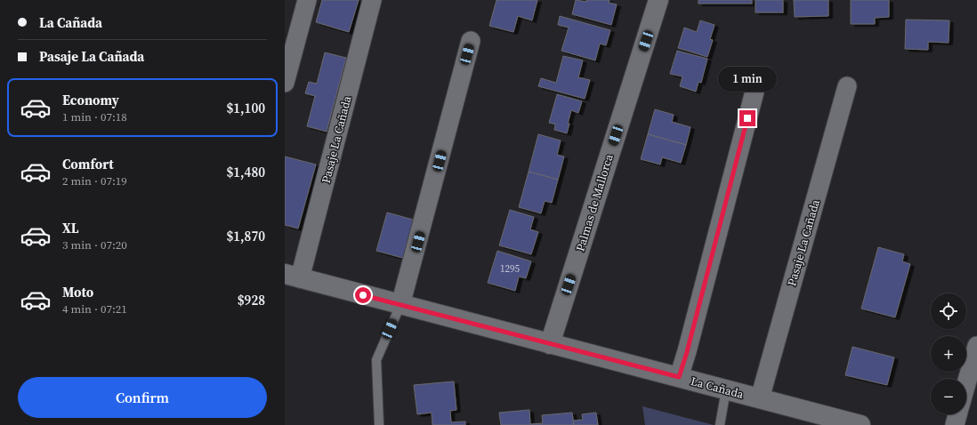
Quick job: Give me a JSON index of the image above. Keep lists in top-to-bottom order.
{
  "streets": {
    "street": ["Pasaje La Cañada", "Palmas de Mallorca", "La Cañada"]
  },
  "crossings": [
    ["Pasaje La Cañada", "La Cañada"],
    ["Palmas de Mallorca", "La Cañada"]
  ],
  "house_numbers": ["1295"],
  "page": {
    "banner": ["La Cañada", "Pasaje La Cañada"],
    "bubble": "1 min",
    "list": [
      {
        "name": "Economy",
        "note": "1 min · 07:18",
        "value": "$1,100"
      },
      {
        "name": "Comfort",
        "note": "2 min · 07:19",
        "value": "$1,480"
      },
      {
        "name": "XL",
        "note": "3 min · 07:20",
        "value": "$1,870"
      },
      {
        "name": "Moto",
        "note": "4 min · 07:21",
        "value": "$928"
      }
    ],
    "map_buttons": ["+", "−"],
    "buttons": "Confirm"
  }
}
